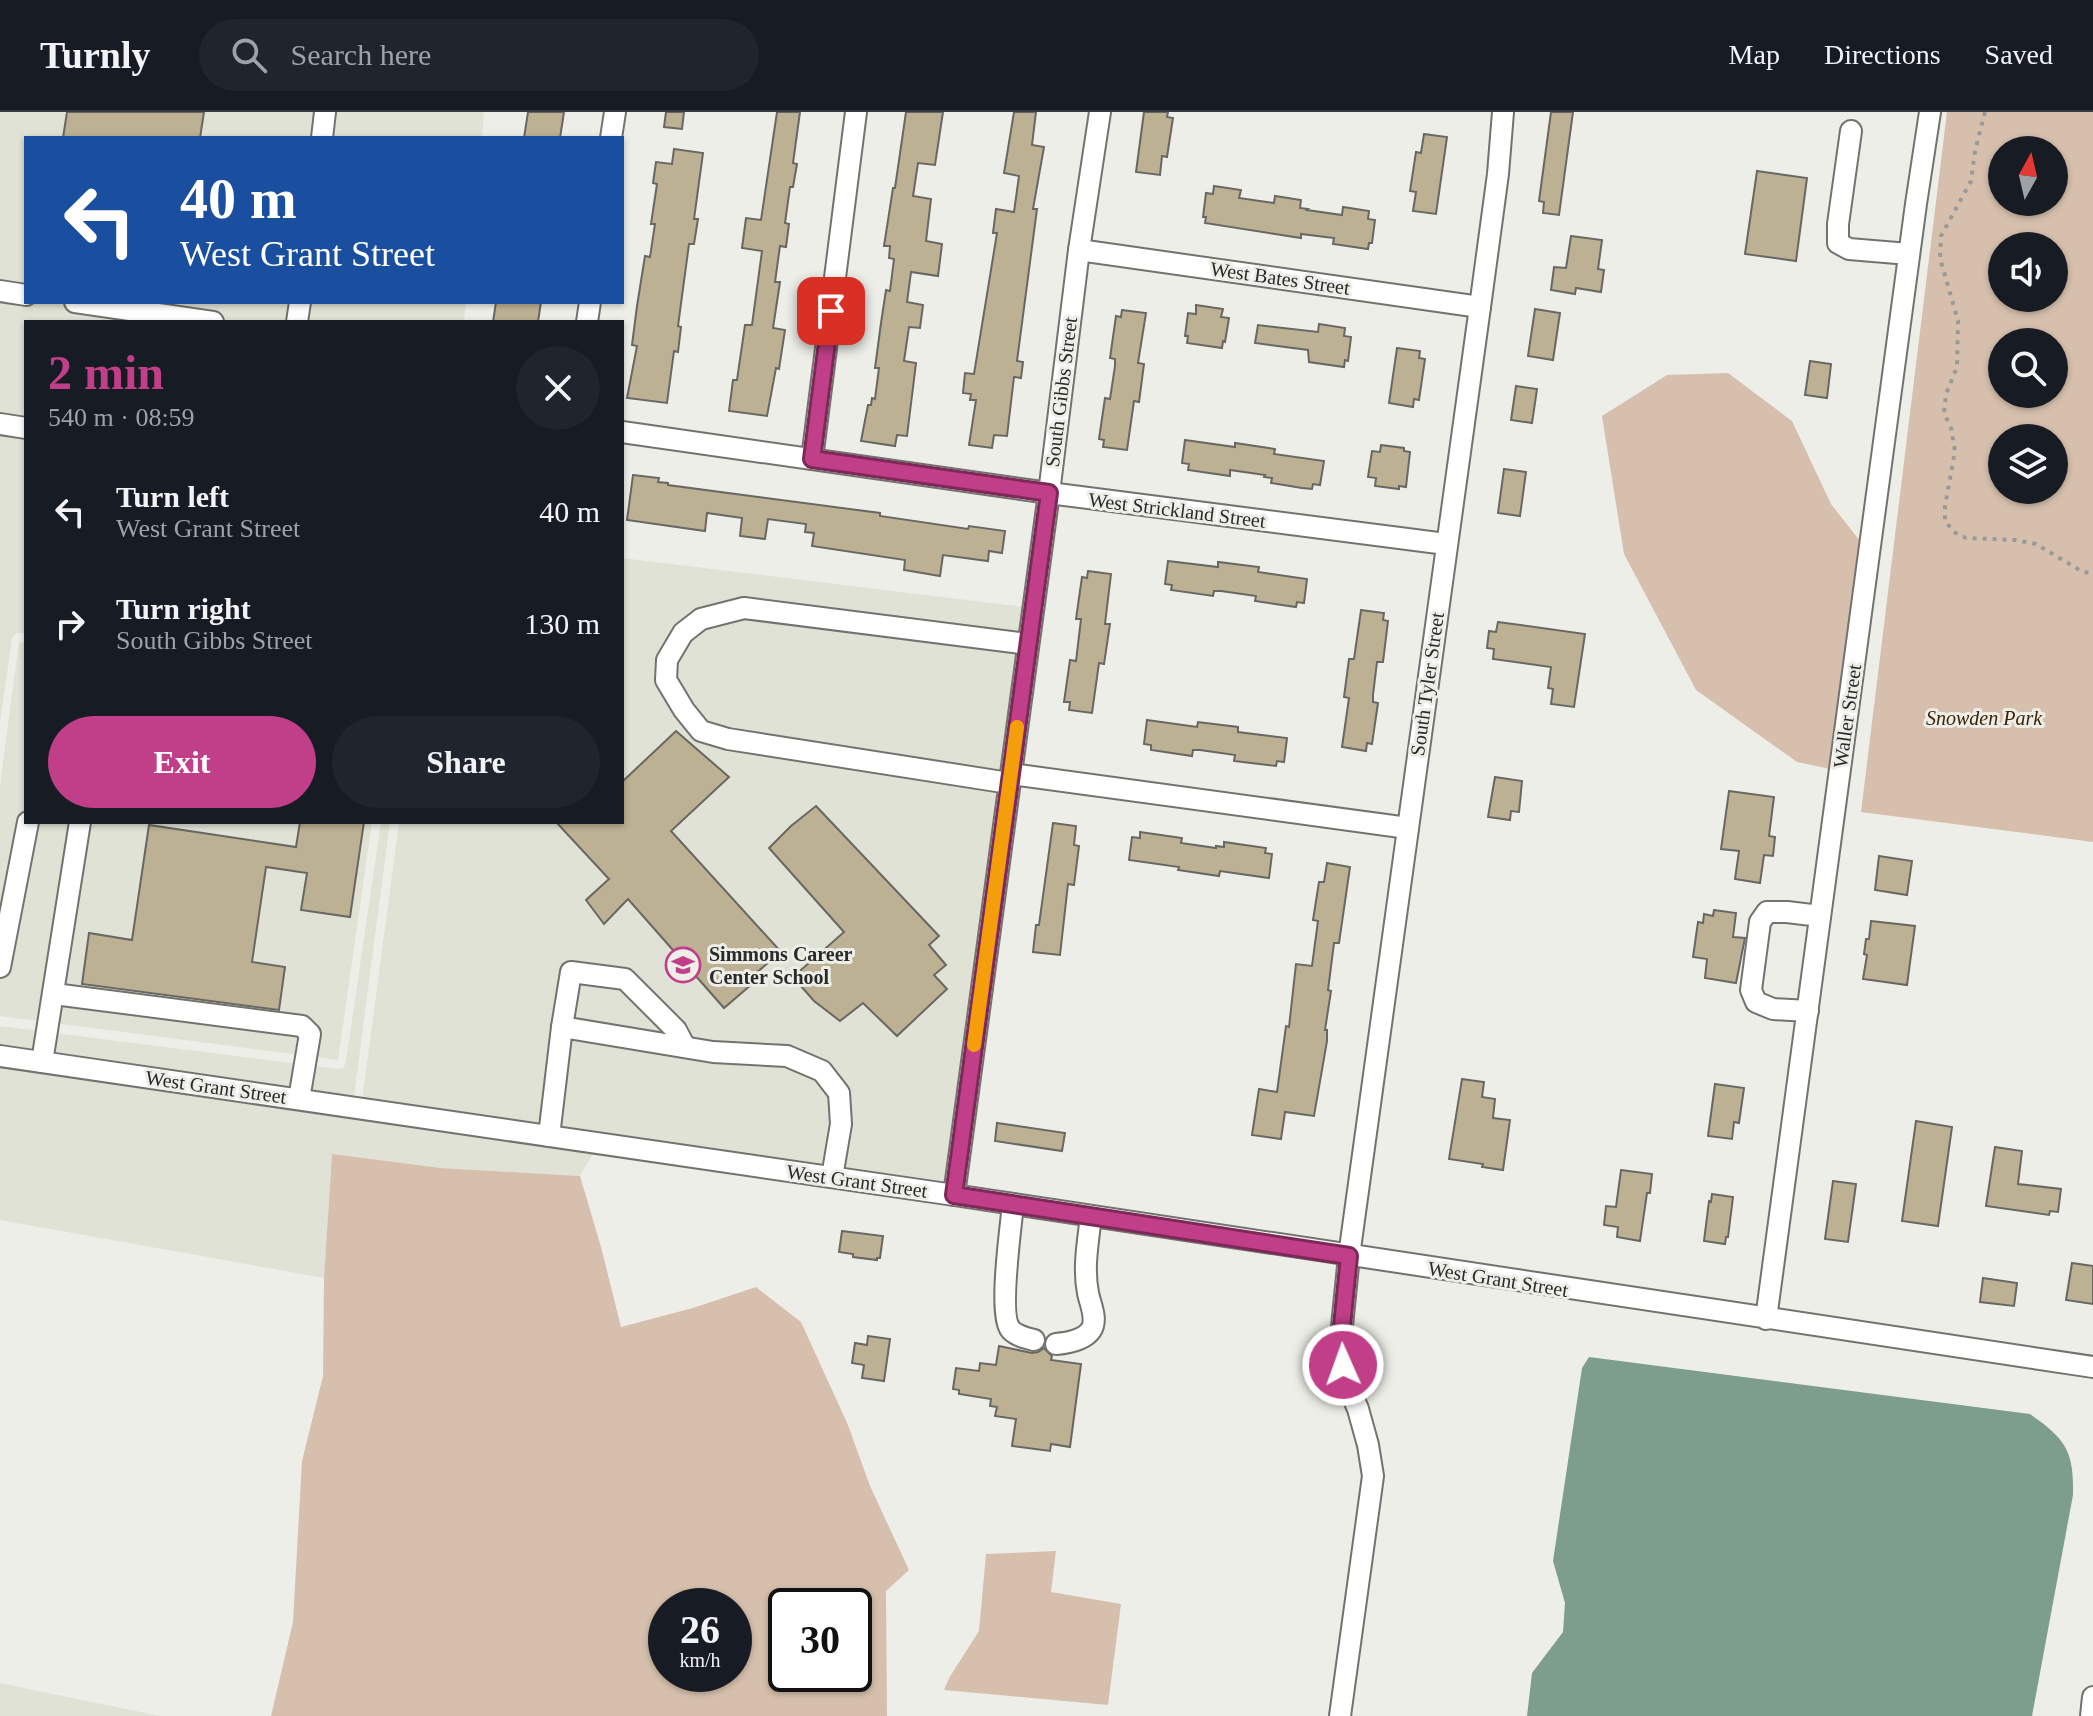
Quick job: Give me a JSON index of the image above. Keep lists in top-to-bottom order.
{
  "streets": {
    "street": [
      "West Bates Street",
      "South Gibbs Street",
      "West Strickland Street",
      "South Tyler Street",
      "Waller Street",
      "West Grant Street"
    ]
  },
  "crossings": [
    ["West Bates Street", "South Gibbs Street"],
    ["West Bates Street", "South Tyler Street"],
    ["South Gibbs Street", "West Strickland Street"],
    ["South Gibbs Street", "West Grant Street"],
    ["West Strickland Street", "South Tyler Street"],
    ["South Tyler Street", "West Grant Street"],
    ["Waller Street", "West Grant Street"]
  ],
  "parks": ["Snowden Park"],
  "places": {
    "school or university": ["Simmons Career Center School"]
  },
  "north": "top",
  "page": {
    "header": "Turnly",
    "search": "Search here",
    "nav": ["Map", "Directions", "Saved"],
    "turn": ["40 m", "West Grant Street"],
    "heading": ["2 min", "540 m · 08:59"],
    "list": [
      {
        "name": "Turn left",
        "note": "West Grant Street",
        "value": "40 m"
      },
      {
        "name": "Turn right",
        "note": "South Gibbs Street",
        "value": "130 m"
      }
    ],
    "buttons": ["Exit", "Share"],
    "speed": "26 km/h",
    "limit": "30"
  }
}
